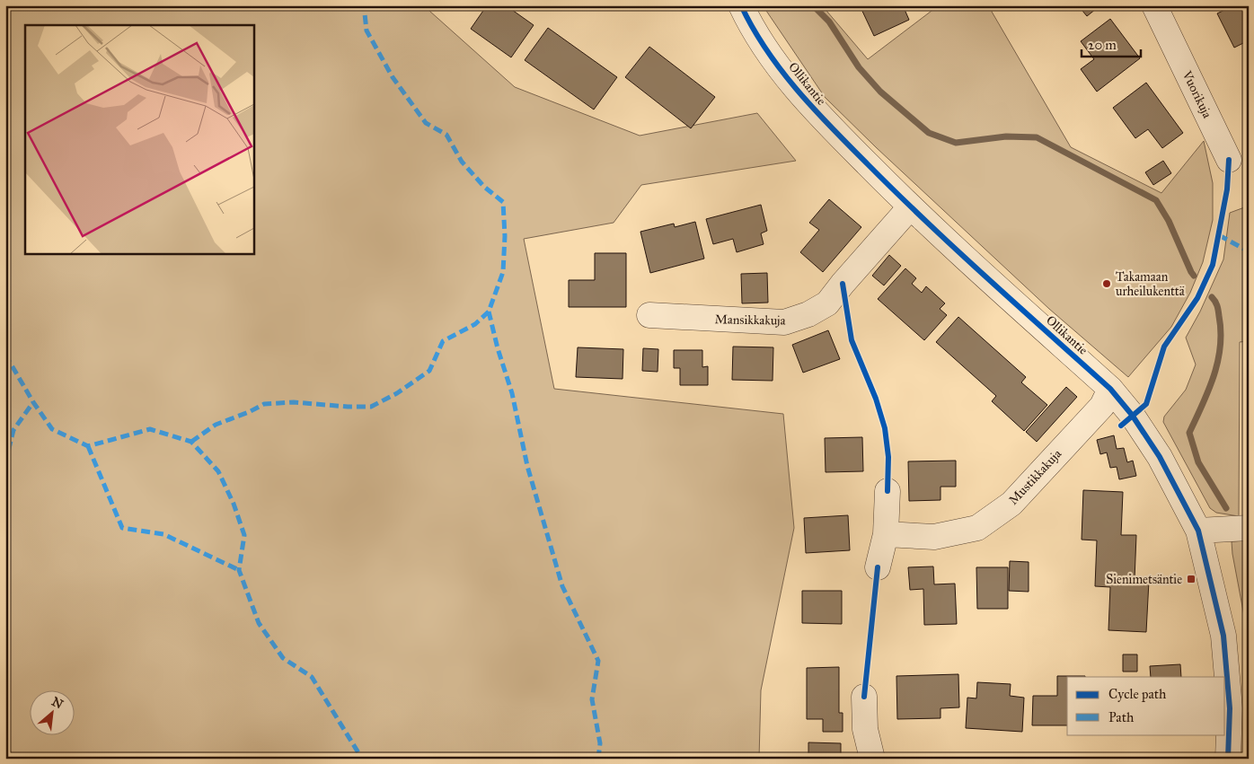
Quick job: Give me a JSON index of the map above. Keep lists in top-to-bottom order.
{
  "streets": {
    "street": [
      "Ollikantie",
      "Vuorikuja",
      "Mansikkakuja",
      "Mustikkakuja"
    ]
  },
  "crossings": [
    ["Ollikantie", "Mansikkakuja"],
    ["Ollikantie", "Mustikkakuja"]
  ],
  "places": {
    "other": ["Takamaan urheilukenttä"],
    "transit": ["Sienimetsäntie"]
  },
  "legend": ["Cycle path", "Path"],
  "scale_bar": "20 m",
  "north": "top right"
}
